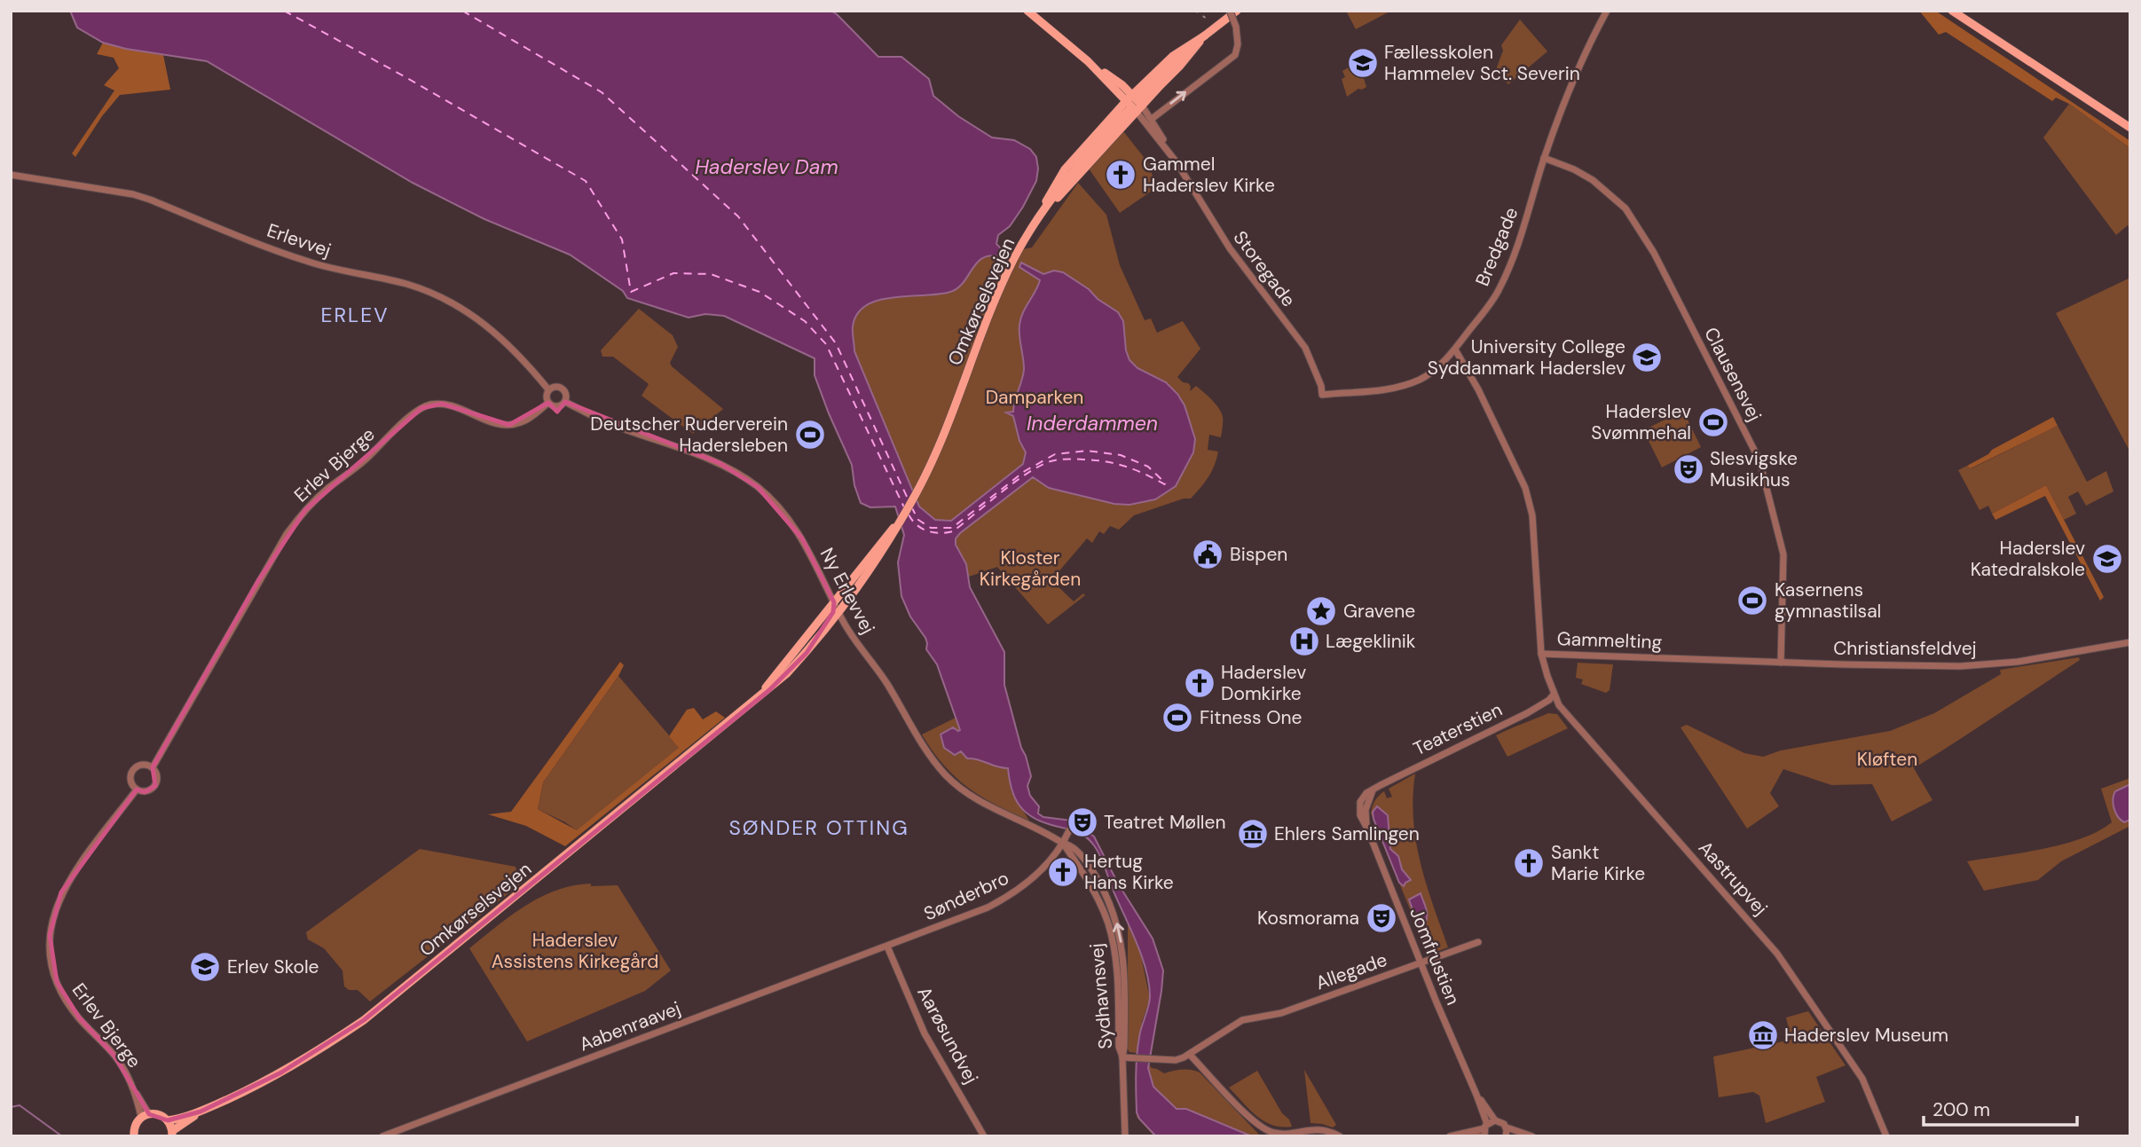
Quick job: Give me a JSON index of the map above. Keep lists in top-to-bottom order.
{
  "streets": {
    "main road": ["Omkørselsvejen"],
    "street": [
      "Erlevvej",
      "Bredgade",
      "Storegade",
      "Clausensvej",
      "Erlev Bjerge",
      "Ny Erlevvej",
      "Gammelting",
      "Christiansfeldvej",
      "Teaterstien",
      "Aastrupvej",
      "Sønderbro",
      "Jomfrustien",
      "Allegade",
      "Sydhavnsvej",
      "Aabenraavej",
      "Aarøsundvej"
    ]
  },
  "crossings": [
    ["Erlevvej", "Erlev Bjerge"],
    ["Erlevvej", "Ny Erlevvej"],
    ["Bredgade", "Storegade"],
    ["Bredgade", "Clausensvej"],
    ["Bredgade", "Aastrupvej"],
    ["Omkørselsvejen", "Ny Erlevvej"],
    ["Clausensvej", "Christiansfeldvej"],
    ["Erlev Bjerge", "Ny Erlevvej"],
    ["Ny Erlevvej", "Sønderbro"],
    ["Ny Erlevvej", "Sydhavnsvej"],
    ["Gammelting", "Christiansfeldvej"],
    ["Gammelting", "Aastrupvej"],
    ["Teaterstien", "Aastrupvej"],
    ["Teaterstien", "Jomfrustien"],
    ["Sønderbro", "Sydhavnsvej"],
    ["Sønderbro", "Aabenraavej"],
    ["Sønderbro", "Aarøsundvej"],
    ["Jomfrustien", "Allegade"],
    ["Aabenraavej", "Aarøsundvej"]
  ],
  "districts": ["ERLEV", "SØNDER OTTING"],
  "water": ["Haderslev Dam", "Inderdammen"],
  "parks": [
    "Damparken",
    "Kloster Kirkegården",
    "Kløften",
    "Haderslev Assistens Kirkegård"
  ],
  "places": {
    "school or university": [
      "Fællesskolen Hammelev Sct. Severin",
      "University College Syddanmark Haderslev",
      "Haderslev Katedralskole",
      "Erlev Skole"
    ],
    "church": [
      "Gammel Haderslev Kirke",
      "Haderslev Domkirke",
      "Sankt Marie Kirke",
      "Hertug Hans Kirke"
    ],
    "sports": [
      "Haderslev Svømmehal",
      "Deutscher Ruderverein Hadersleben",
      "Kasernens gymnastilsal",
      "Fitness One"
    ],
    "theatre": ["Slesvigske Musikhus", "Teatret Møllen", "Kosmorama"],
    "public building": ["Bispen"],
    "place": ["Gravene"],
    "hospital": ["Lægeklinik"],
    "museum": ["Ehlers Samlingen", "Haderslev Museum"]
  },
  "scale_bar": "200 m"
}
